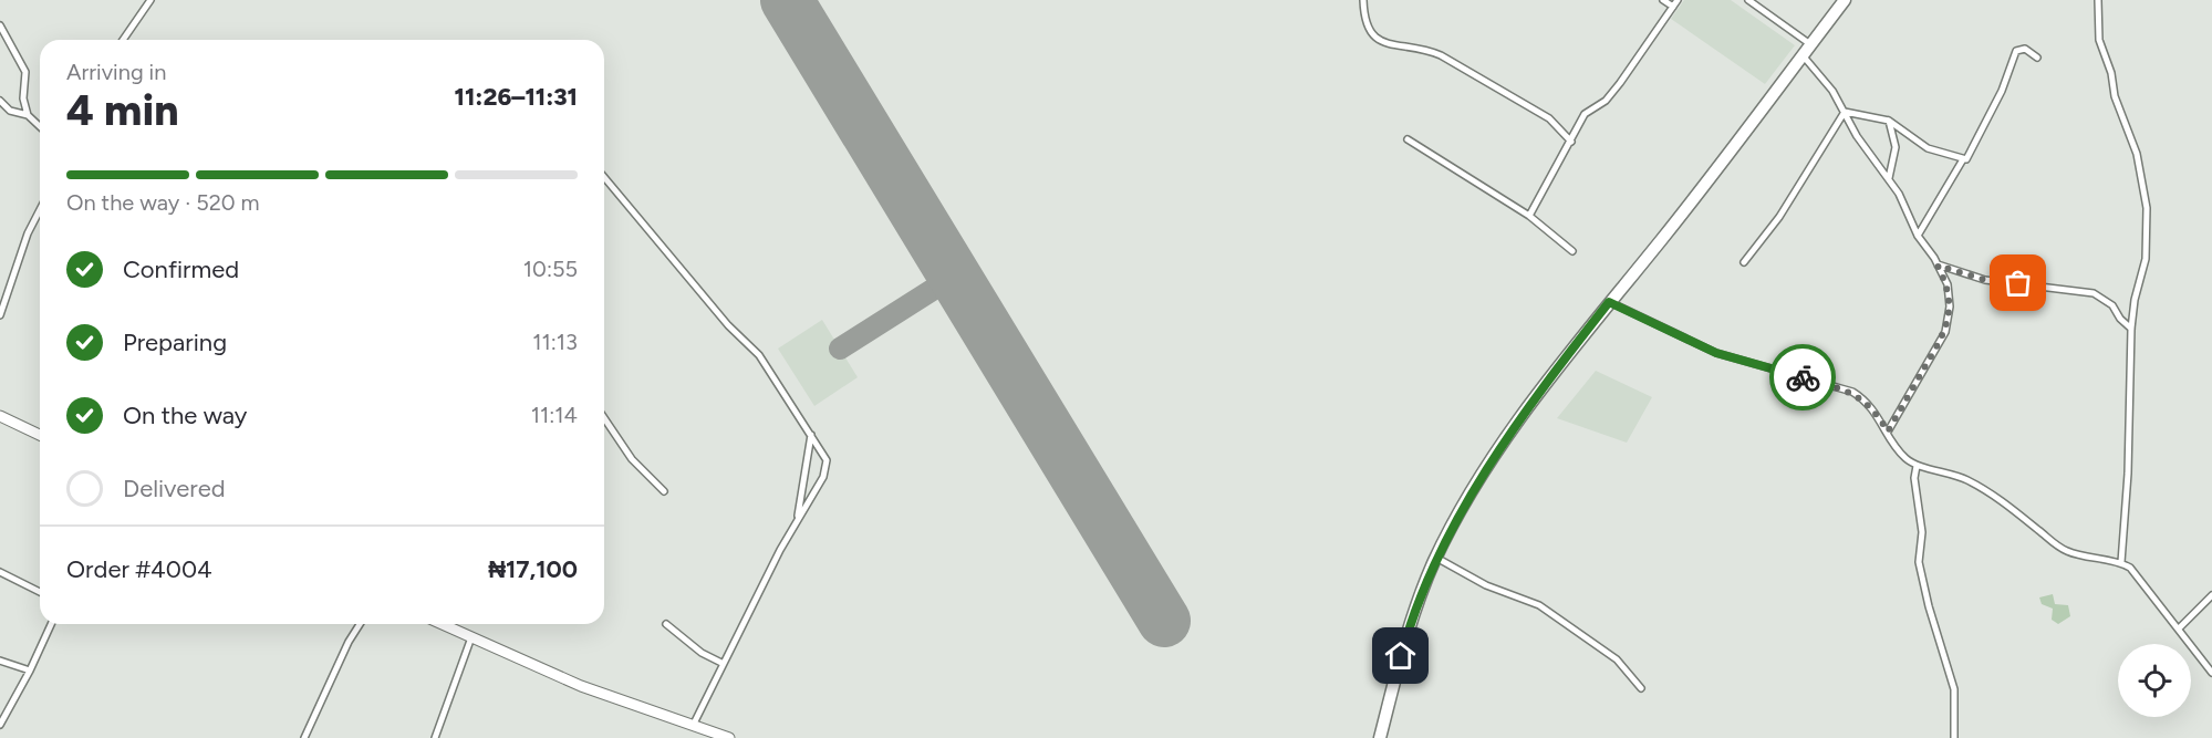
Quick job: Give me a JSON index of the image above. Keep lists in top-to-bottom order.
{
  "page": {
    "heading": ["4 min", "Arriving in", "11:26–11:31"],
    "panel": ["Order #4004", "₦17,100"],
    "bar": "On the way · 520 m",
    "list": [
      ["Confirmed", "10:55"],
      ["Preparing", "11:13"],
      ["On the way", "11:14"],
      "Delivered"
    ]
  }
}
